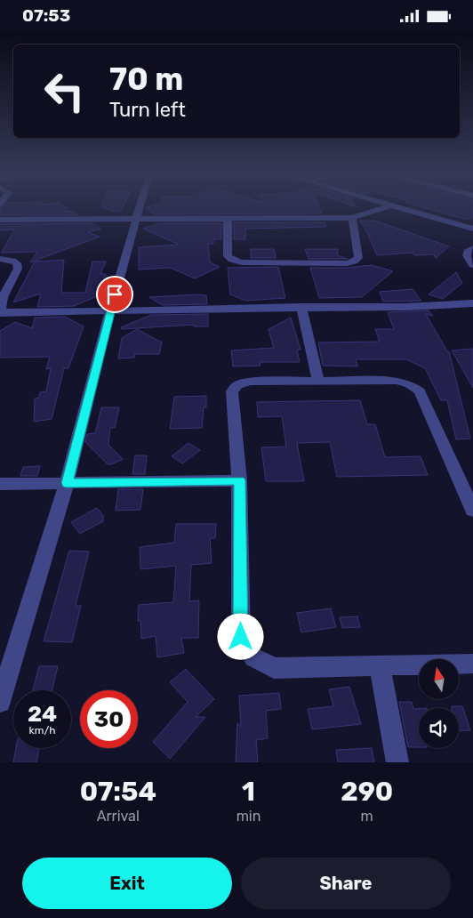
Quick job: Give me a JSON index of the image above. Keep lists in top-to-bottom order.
{
  "north": "top",
  "page": {
    "status": "07:53",
    "turn": ["70 m", "Turn left"],
    "speed": "24 km/h",
    "limit": "30",
    "eta": [
      "07:54",
      "Arrival",
      "1",
      "min",
      "290",
      "m"
    ],
    "buttons": ["Exit", "Share"]
  }
}
